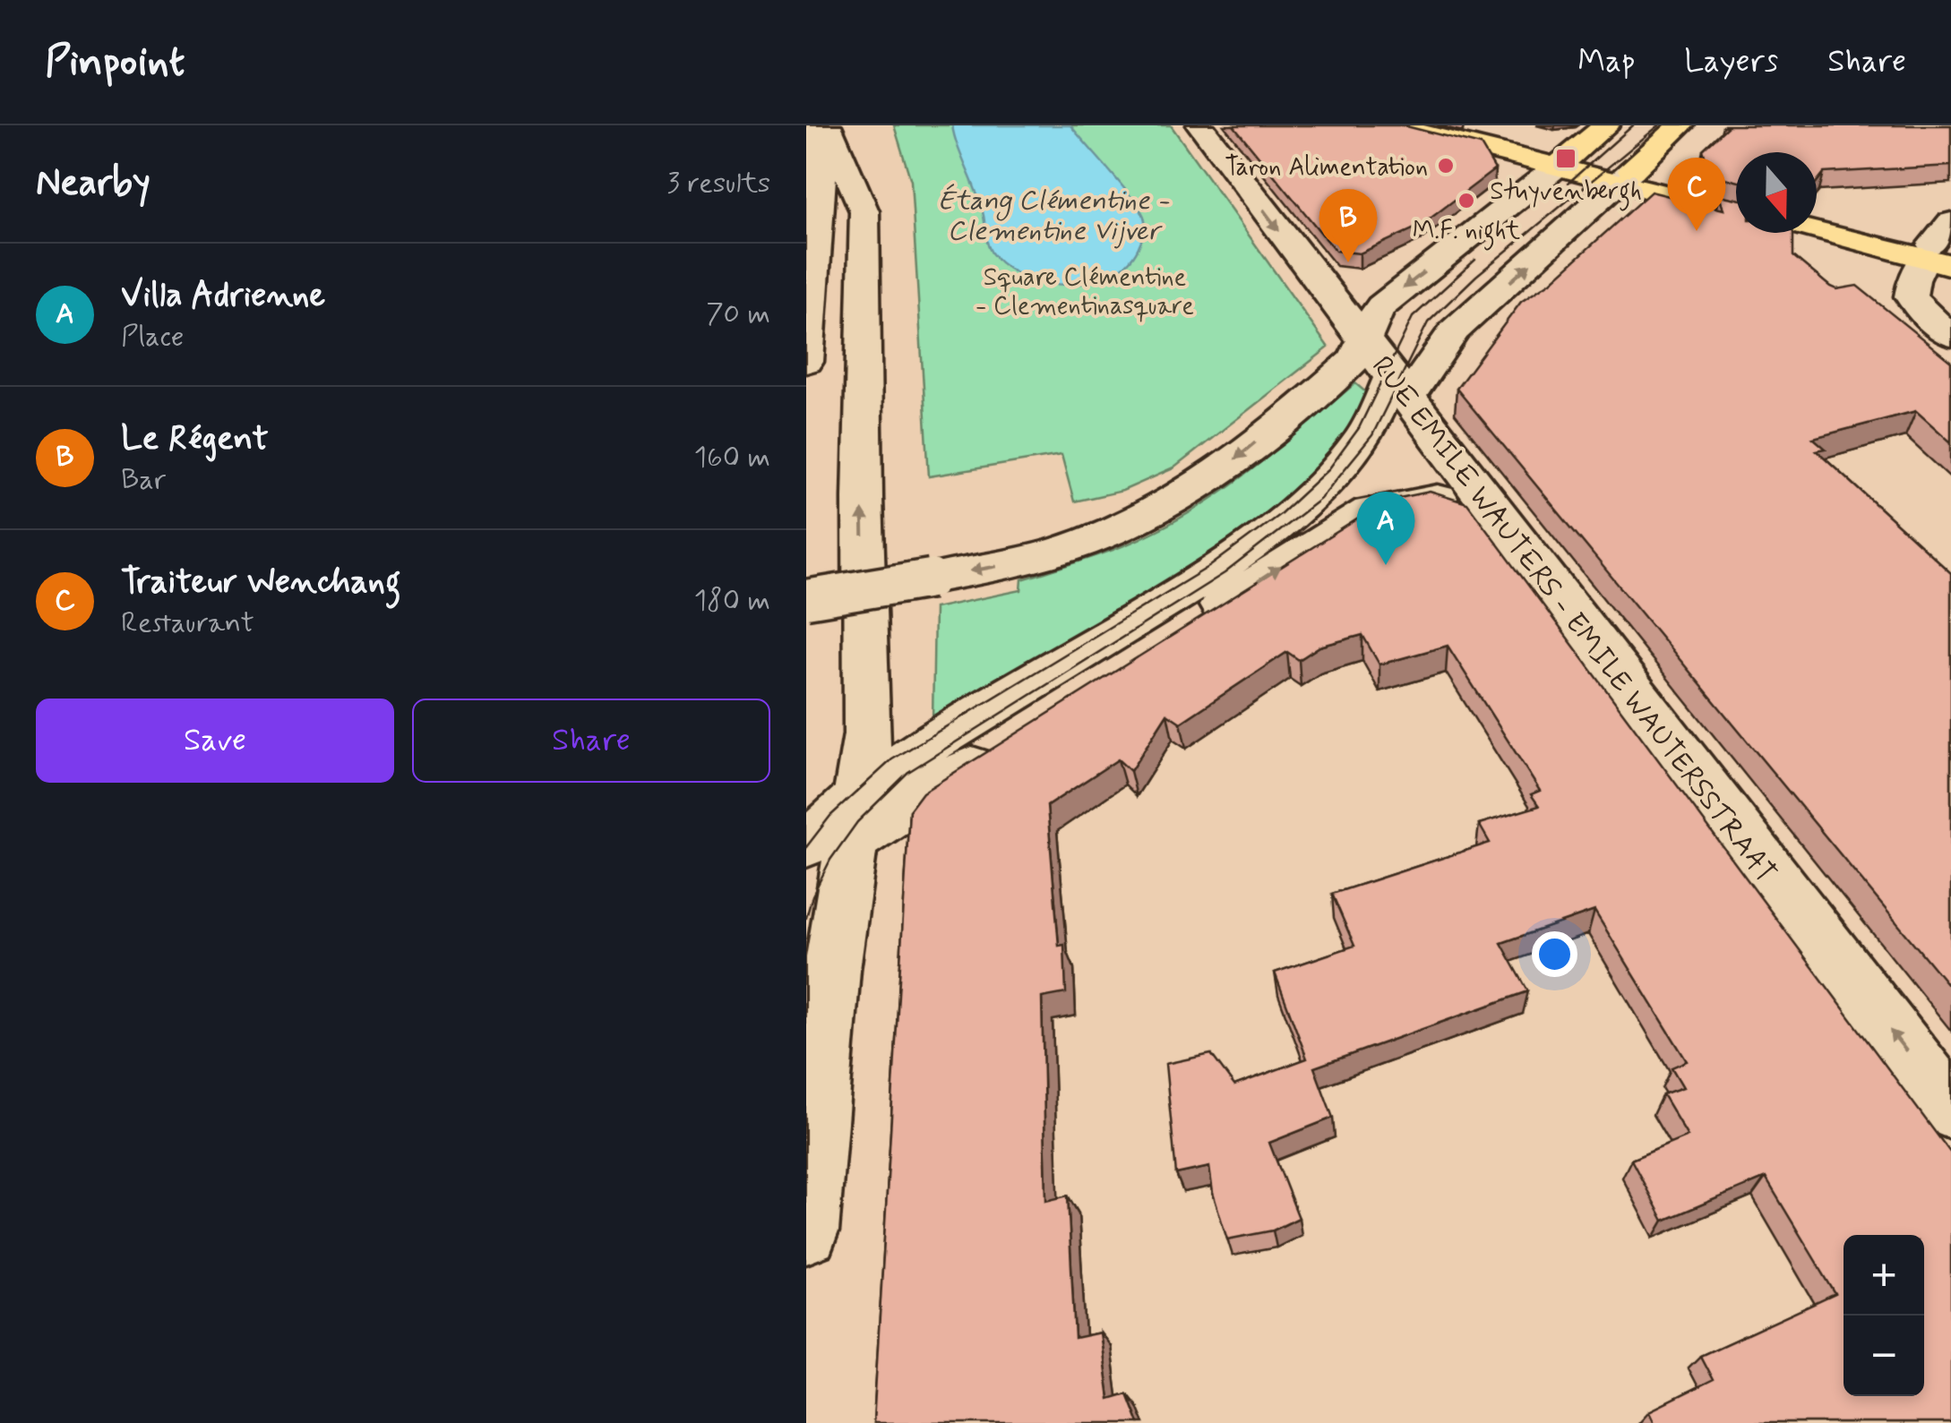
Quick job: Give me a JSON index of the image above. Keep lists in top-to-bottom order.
{
  "streets": {
    "street": ["RUE EMILE WAUTERS - EMILE WAUTERSSTRAAT"]
  },
  "water": ["Étang Clémentine - Clementine Vijver"],
  "parks": ["Square Clémentine - Clementinasquare"],
  "places": {
    "transit": ["Stuyvenbergh"],
    "other": ["Taron Alimentation", "M.F. night"]
  },
  "north": "bottom",
  "page": {
    "header": "Pinpoint",
    "nav": ["Map", "Layers", "Share"],
    "heading": ["Nearby", "3 results"],
    "pins": ["C", "B", "A"],
    "list": [
      {
        "mark": "A",
        "name": "Villa Adrienne",
        "note": "Place",
        "value": "70 m"
      },
      {
        "mark": "B",
        "name": "Le Régent",
        "note": "Bar",
        "value": "160 m"
      },
      {
        "mark": "C",
        "name": "Traiteur Wenchang",
        "note": "Restaurant",
        "value": "180 m"
      }
    ],
    "buttons": ["Save", "Share"],
    "map_buttons": ["+", "−"]
  }
}
